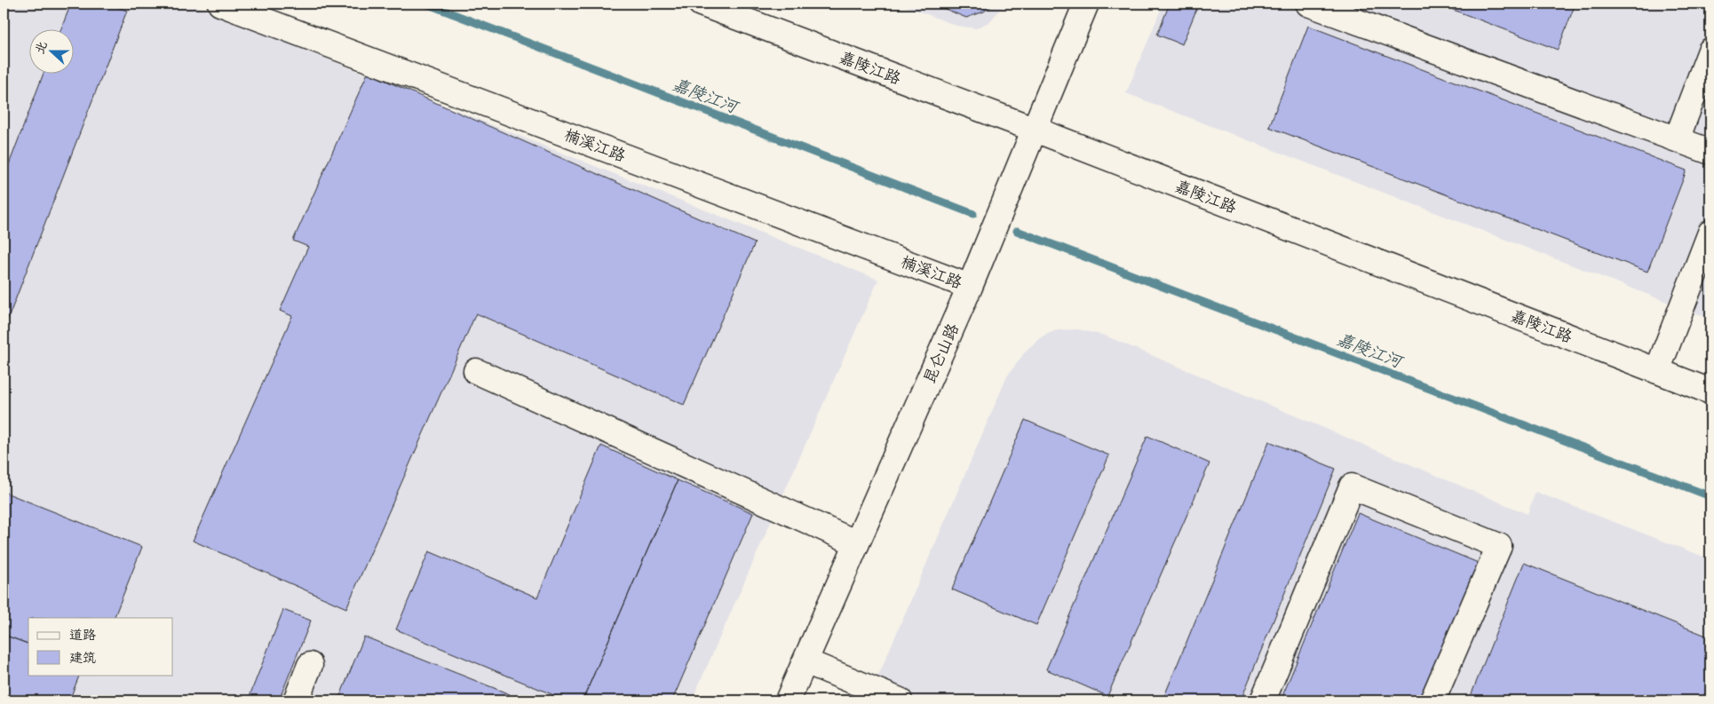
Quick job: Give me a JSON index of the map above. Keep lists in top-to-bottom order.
{
  "streets": {
    "street": ["嘉陵江路", "楠溪江路", "昆仑山路"]
  },
  "crossings": [
    ["嘉陵江路", "昆仑山路"],
    ["楠溪江路", "昆仑山路"]
  ],
  "water": ["嘉陵江河"],
  "legend": ["道路", "建筑"],
  "north": "left"
}
